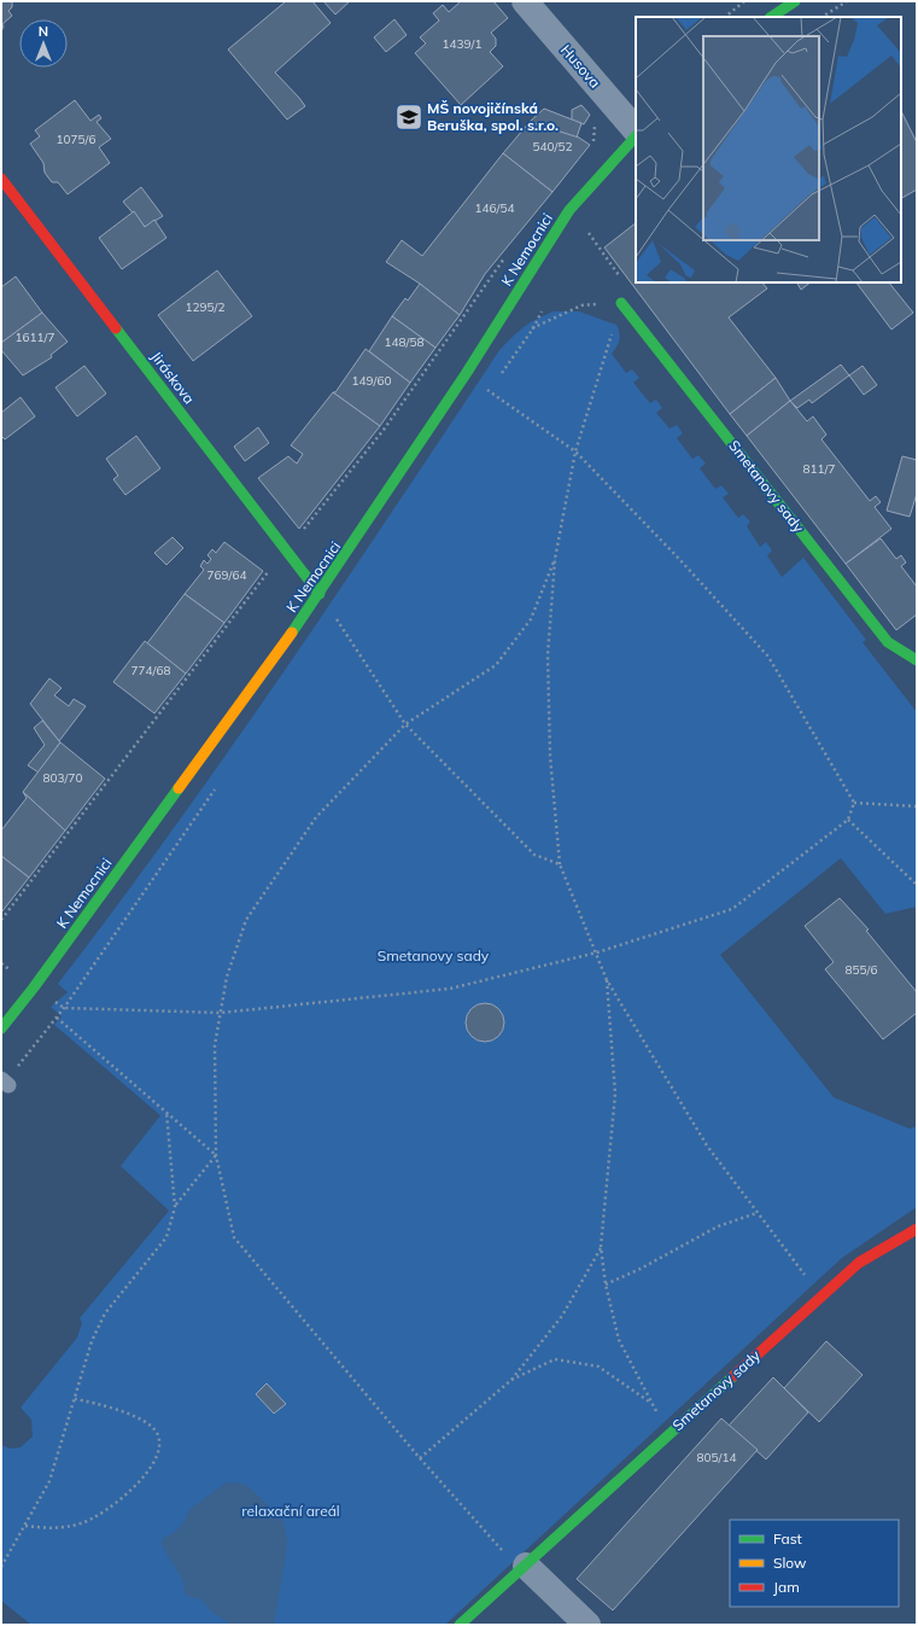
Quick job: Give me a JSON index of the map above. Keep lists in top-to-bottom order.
{
  "streets": {
    "street": [
      "Husova",
      "K Nemocnici",
      "Jiráskova",
      "Smetanovy sady"
    ]
  },
  "crossings": [
    ["K Nemocnici", "Jiráskova"]
  ],
  "parks": ["Smetanovy sady", "relaxační areál"],
  "places": {
    "school or university": ["MŠ novojičínská Beruška, spol. s.r.o."]
  },
  "house_numbers": [
    "1439/1",
    "1075/6",
    "540/52",
    "146/54",
    "1295/2",
    "1611/7",
    "148/58",
    "149/60",
    "811/7",
    "769/64",
    "774/68",
    "803/70",
    "855/6",
    "805/14"
  ],
  "legend": ["Fast", "Slow", "Jam"],
  "north": "top"
}
